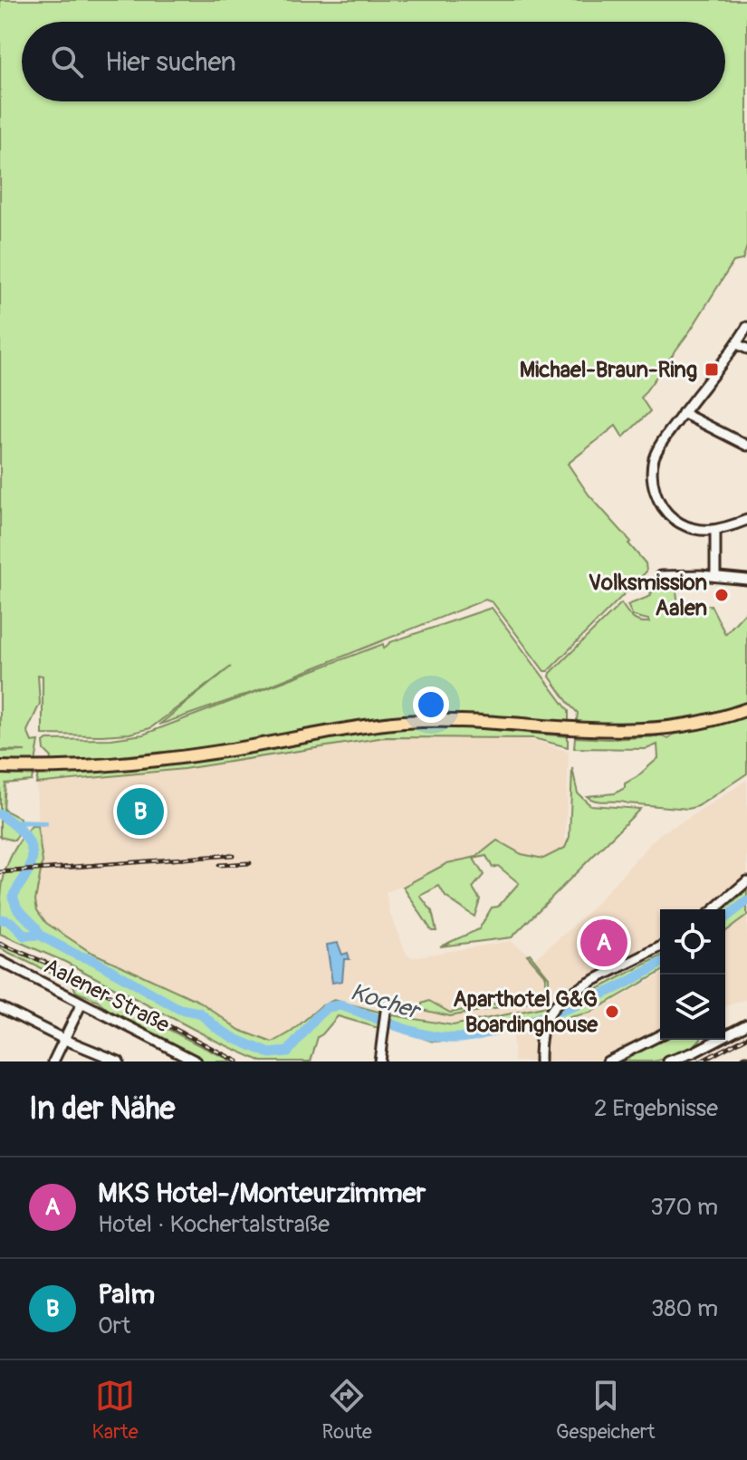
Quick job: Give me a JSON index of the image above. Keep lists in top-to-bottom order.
{
  "streets": {
    "street": ["Aalener Straße"]
  },
  "water": ["Kocher"],
  "places": {
    "transit": ["Michael-Braun-Ring"],
    "other": ["Volksmission Aalen", "Aparthotel G&G Boardinghouse"]
  },
  "page": {
    "search": "Hier suchen",
    "pins": ["B", "A"],
    "heading": ["In der Nähe", "2 Ergebnisse"],
    "list": [
      {
        "mark": "A",
        "name": "MKS Hotel-/Monteurzimmer",
        "note": "Hotel · Kochertalstraße",
        "value": "370 m"
      },
      {
        "mark": "B",
        "name": "Palm",
        "note": "Ort",
        "value": "380 m"
      }
    ],
    "nav": ["Karte", "Route", "Gespeichert"]
  }
}
